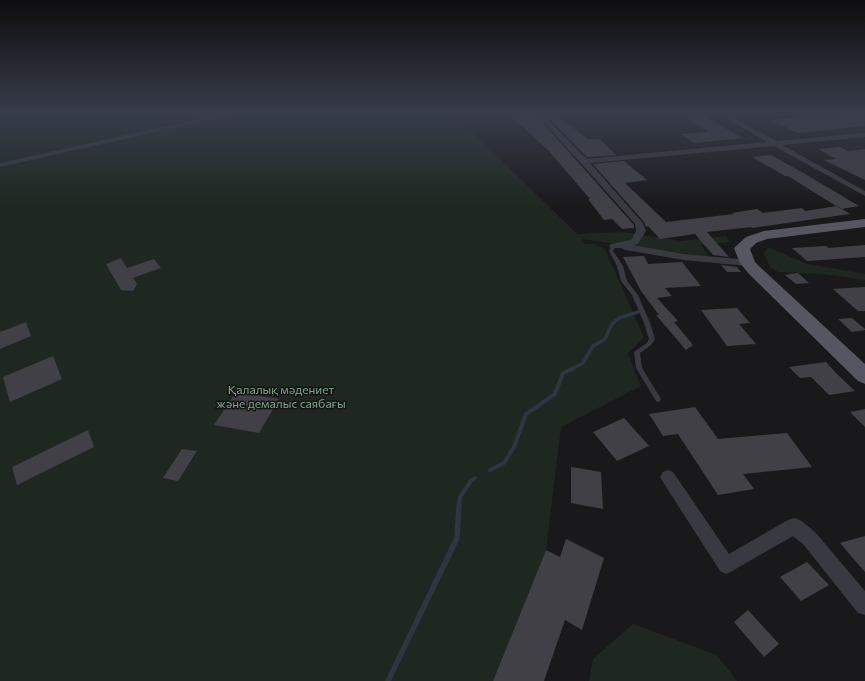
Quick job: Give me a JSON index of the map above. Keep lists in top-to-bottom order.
{
  "parks": ["Қалалық мәдениет және демалыс саябағы"]
}
